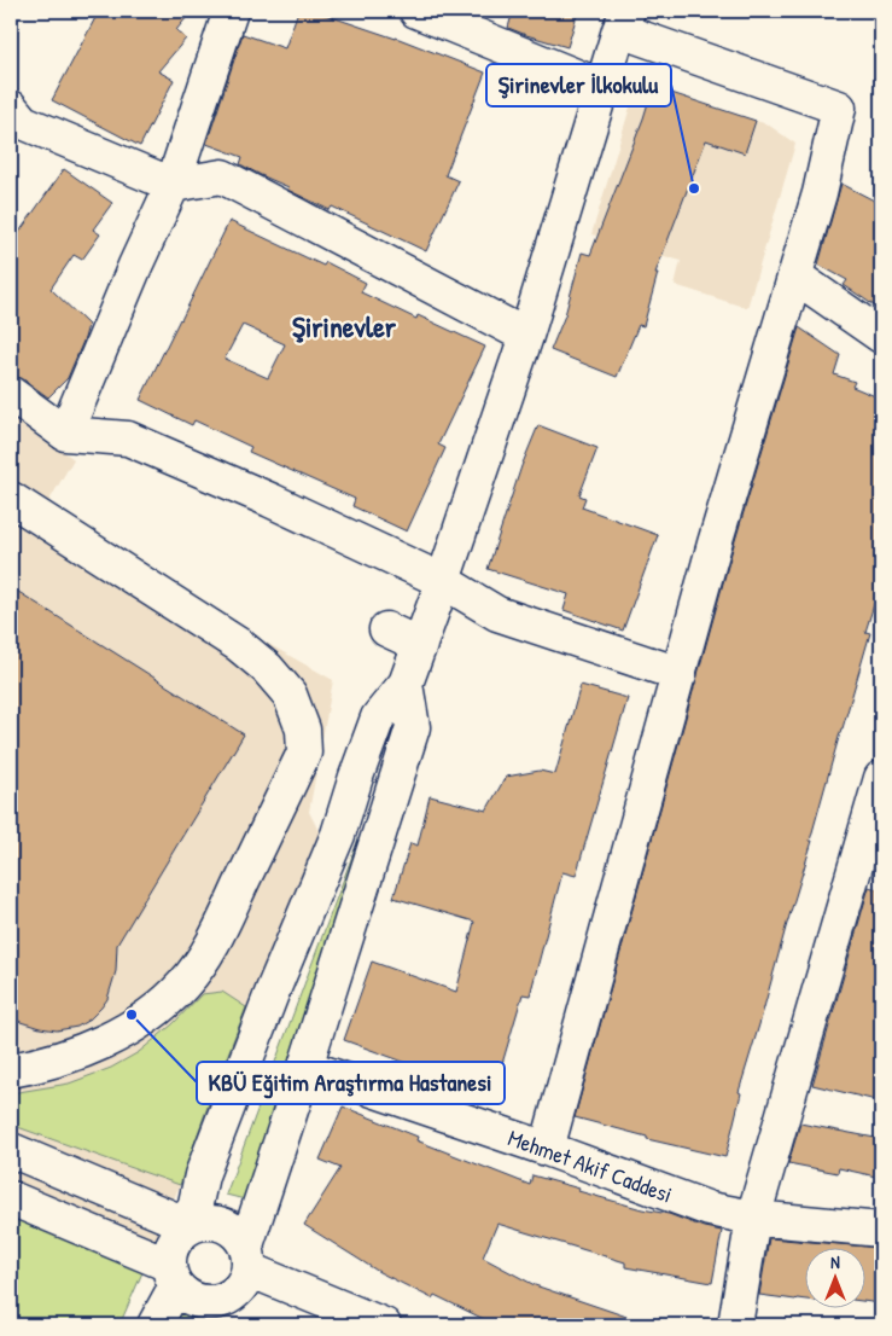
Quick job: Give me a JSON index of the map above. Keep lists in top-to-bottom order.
{
  "streets": {
    "street": ["Mehmet Akif Caddesi"]
  },
  "districts": ["Şirinevler"],
  "places": ["Şirinevler İlkokulu", "KBÜ Eğitim Araştırma Hastanesi"],
  "north": "top"
}
